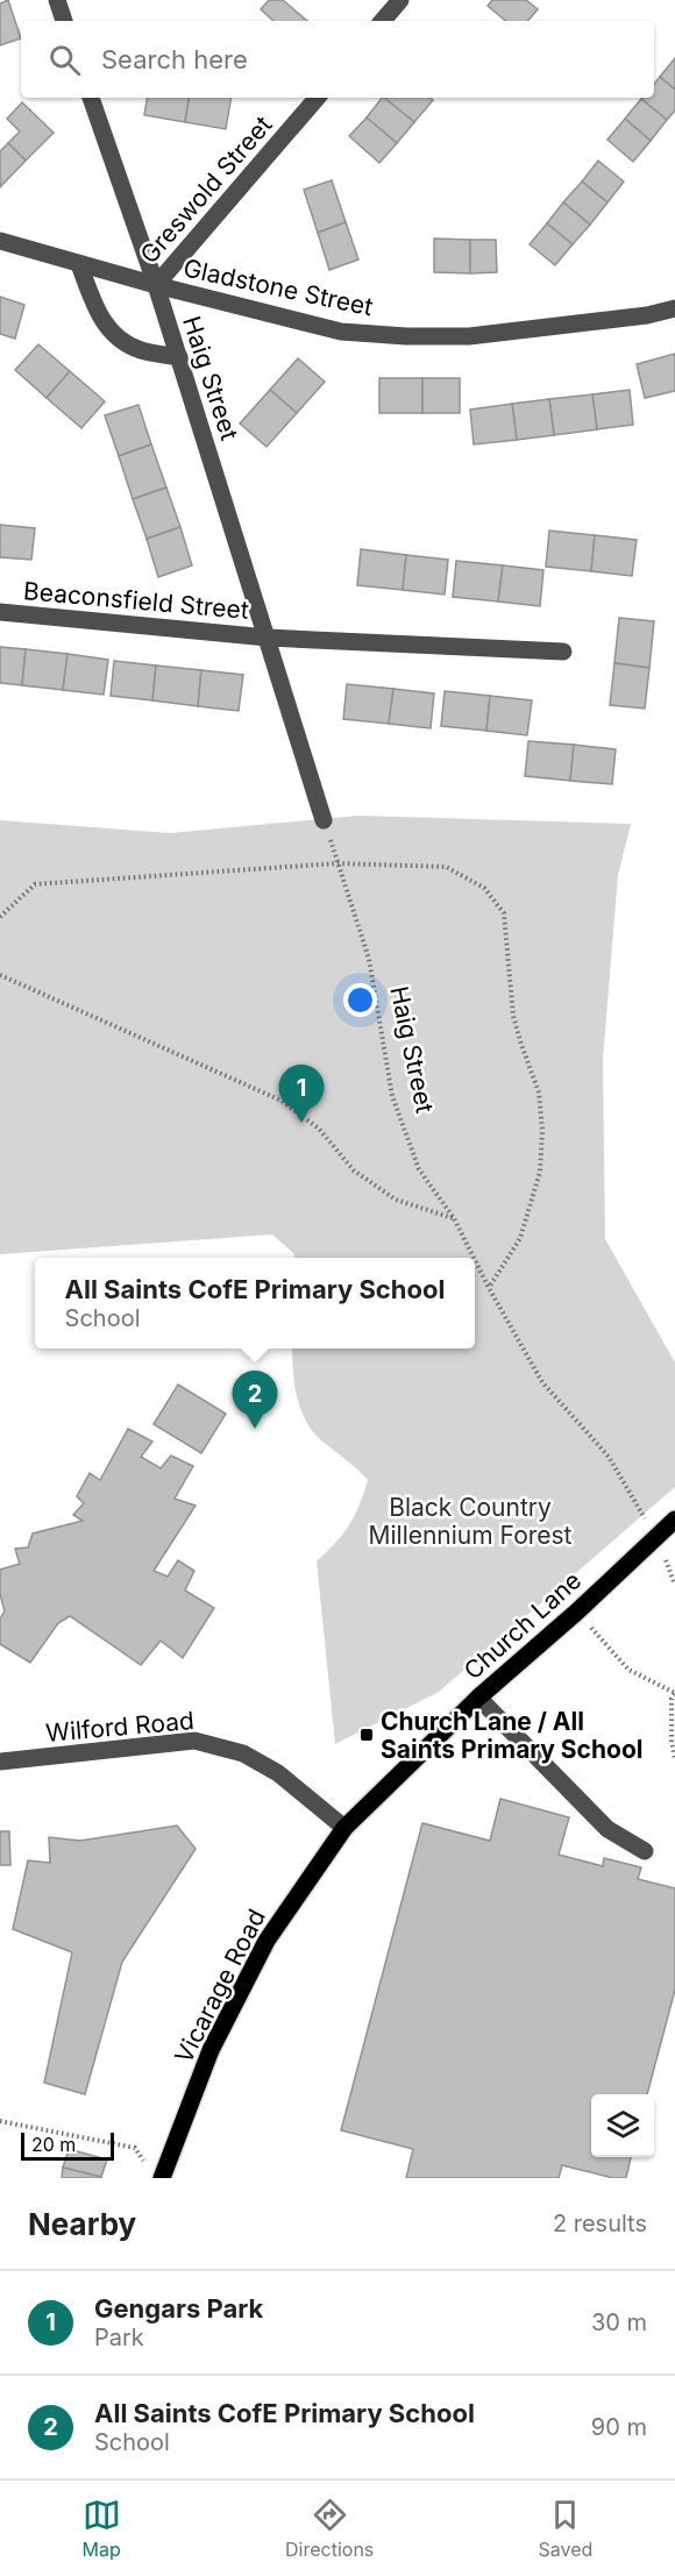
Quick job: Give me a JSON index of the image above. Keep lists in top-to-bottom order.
{
  "streets": {
    "main road": ["Church Lane", "Vicarage Road"],
    "street": [
      "Greswold Street",
      "Gladstone Street",
      "Haig Street",
      "Beaconsfield Street",
      "Wilford Road"
    ]
  },
  "crossings": [
    ["Greswold Street", "Gladstone Street"],
    ["Greswold Street", "Haig Street"],
    ["Gladstone Street", "Haig Street"],
    ["Haig Street", "Beaconsfield Street"],
    ["Haig Street", "Church Lane"],
    ["Church Lane", "Wilford Road"],
    ["Church Lane", "Vicarage Road"],
    ["Wilford Road", "Vicarage Road"]
  ],
  "parks": ["Black Country Millennium Forest"],
  "places": {
    "transit": ["Church Lane / All Saints Primary School"]
  },
  "scale_bar": "20 m",
  "page": {
    "search": "Search here",
    "pins": ["1", "2"],
    "popup": ["All Saints CofE Primary School", "School"],
    "scale": "20 m",
    "heading": ["Nearby", "2 results"],
    "list": [
      {
        "mark": "1",
        "name": "Gengars Park",
        "note": "Park",
        "value": "30 m"
      },
      {
        "mark": "2",
        "name": "All Saints CofE Primary School",
        "note": "School",
        "value": "90 m"
      }
    ],
    "nav": ["Map", "Directions", "Saved"]
  }
}
